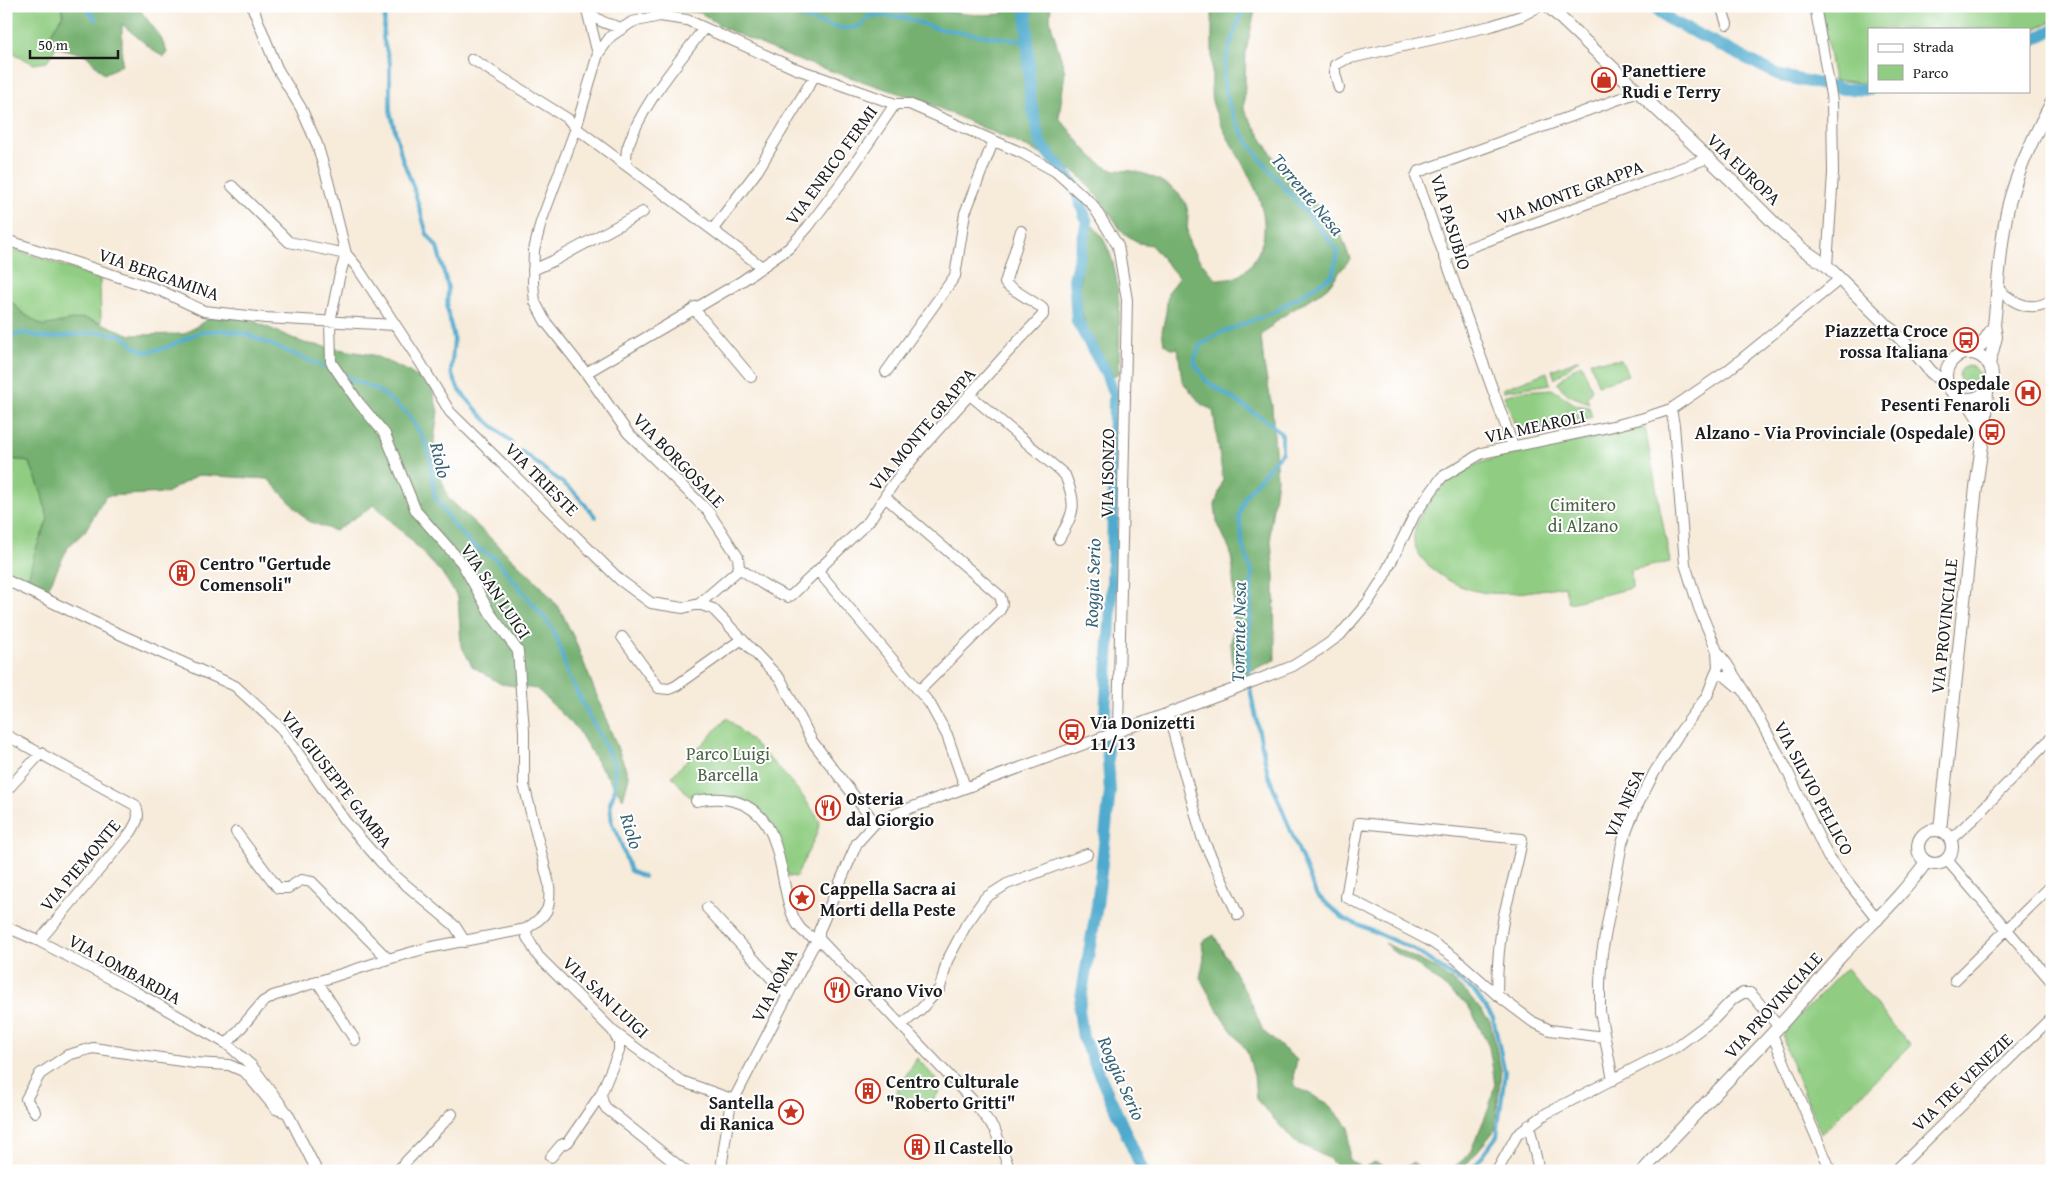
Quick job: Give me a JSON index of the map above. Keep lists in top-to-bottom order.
{
  "streets": {
    "street": [
      "VIA ENRICO FERMI",
      "VIA EUROPA",
      "VIA MONTE GRAPPA",
      "VIA PASUBIO",
      "VIA BERGAMINA",
      "VIA MEAROLI",
      "VIA BORGOSALE",
      "VIA ISONZO",
      "VIA TRIESTE",
      "VIA SAN LUIGI",
      "VIA PROVINCIALE",
      "VIA GIUSEPPE GAMBA",
      "VIA SILVIO PELLICO",
      "VIA NESA",
      "VIA PIEMONTE",
      "VIA LOMBARDIA",
      "VIA ROMA",
      "VIA TRE VENEZIE"
    ]
  },
  "crossings": [
    ["VIA ENRICO FERMI", "VIA BORGOSALE"],
    ["VIA ENRICO FERMI", "VIA ISONZO"],
    ["VIA EUROPA", "VIA MONTE GRAPPA"],
    ["VIA EUROPA", "VIA PASUBIO"],
    ["VIA EUROPA", "VIA MEAROLI"],
    ["VIA EUROPA", "VIA PROVINCIALE"],
    ["VIA MONTE GRAPPA", "VIA PASUBIO"],
    ["VIA MONTE GRAPPA", "VIA BORGOSALE"],
    ["VIA PASUBIO", "VIA MEAROLI"],
    ["VIA BERGAMINA", "VIA TRIESTE"],
    ["VIA BERGAMINA", "VIA SAN LUIGI"],
    ["VIA MEAROLI", "VIA ISONZO"],
    ["VIA MEAROLI", "VIA NESA"],
    ["VIA MEAROLI", "VIA ROMA"],
    ["VIA TRIESTE", "VIA SAN LUIGI"],
    ["VIA SAN LUIGI", "VIA GIUSEPPE GAMBA"],
    ["VIA SAN LUIGI", "VIA LOMBARDIA"],
    ["VIA SAN LUIGI", "VIA ROMA"],
    ["VIA PROVINCIALE", "VIA SILVIO PELLICO"],
    ["VIA SILVIO PELLICO", "VIA NESA"],
    ["VIA PIEMONTE", "VIA LOMBARDIA"]
  ],
  "water": ["Torrente Nesa", "Riolo", "Roggia Serio"],
  "parks": ["Cimitero di Alzano", "Parco Luigi Barcella"],
  "places": {
    "shop": ["Panettiere Rudi e Terry"],
    "bus stop": ["Piazzetta Croce rossa Italiana", "Alzano - Via Provinciale (Ospedale)", "Via Donizetti 11/13"],
    "hospital": ["Ospedale Pesenti Fenaroli"],
    "building": ["Centro \"Gertude Comensoli\"", "Centro Culturale \"Roberto Gritti\"", "Il Castello"],
    "restaurant": ["Osteria dal Giorgio", "Grano Vivo"],
    "place": ["Cappella Sacra ai Morti della Peste", "Santella di Ranica"]
  },
  "legend": ["Strada", "Parco"],
  "scale_bar": "50 m"
}
